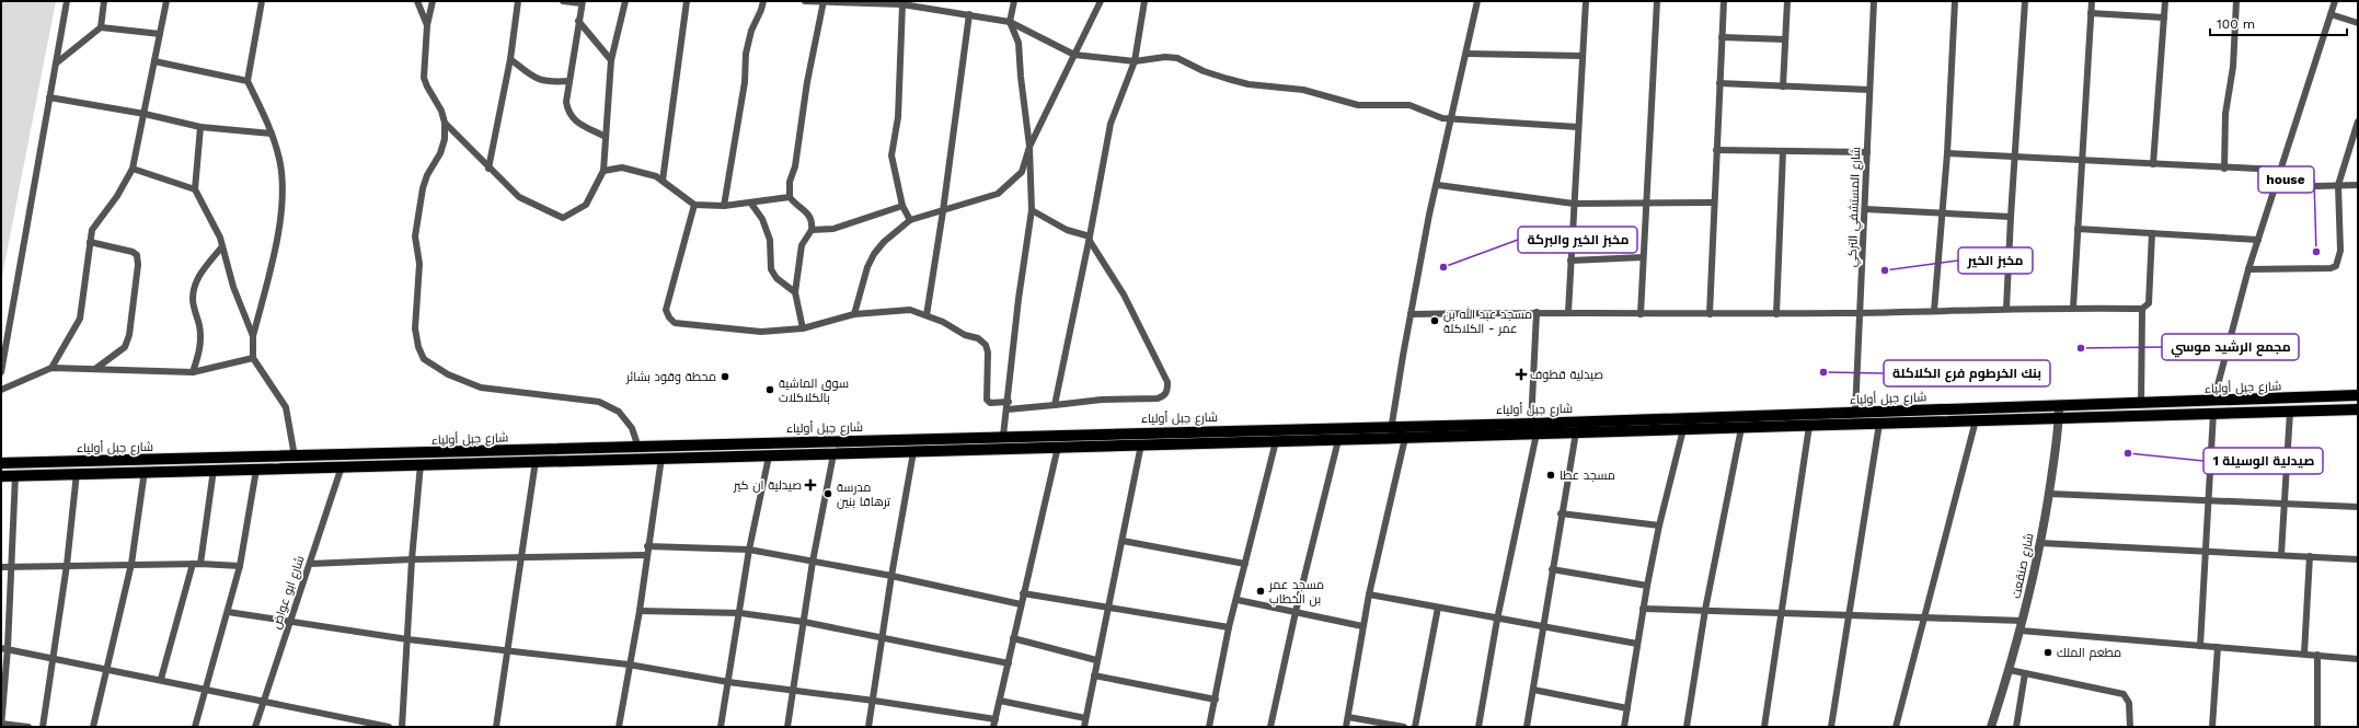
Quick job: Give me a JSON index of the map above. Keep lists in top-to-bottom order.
{
  "streets": {
    "main road": ["شارع جبل أولياء"],
    "street": ["شارع المستشفي التركي", "شارع صنقعت", "شارع ابو عواض"]
  },
  "crossings": [
    ["شارع المستشفي التركي", "شارع جبل أولياء"],
    ["شارع جبل أولياء", "شارع صنقعت"],
    ["شارع جبل أولياء", "شارع ابو عواض"]
  ],
  "places": {
    "other": [
      "house",
      "مخبز الخير والبركة",
      "مخبز الخير",
      "مسجد عبد الله بن عمر - الكلاكلة",
      "مجمع الرشيد موسي",
      "بنك الخرطوم فرع الكلاكلة",
      "محطة وقود بشائر",
      "سوق الماشية بالكلاكلات",
      "صيدلية الوسيلة 1",
      "مسجد عطا",
      "مدرسة ترهاقا بنين",
      "مسجد عمر بن الخطاب",
      "مطعم الملك"
    ],
    "health": ["صيدلية قطوف", "صيدلية ان كير"]
  },
  "scale_bar": "100 m"
}
